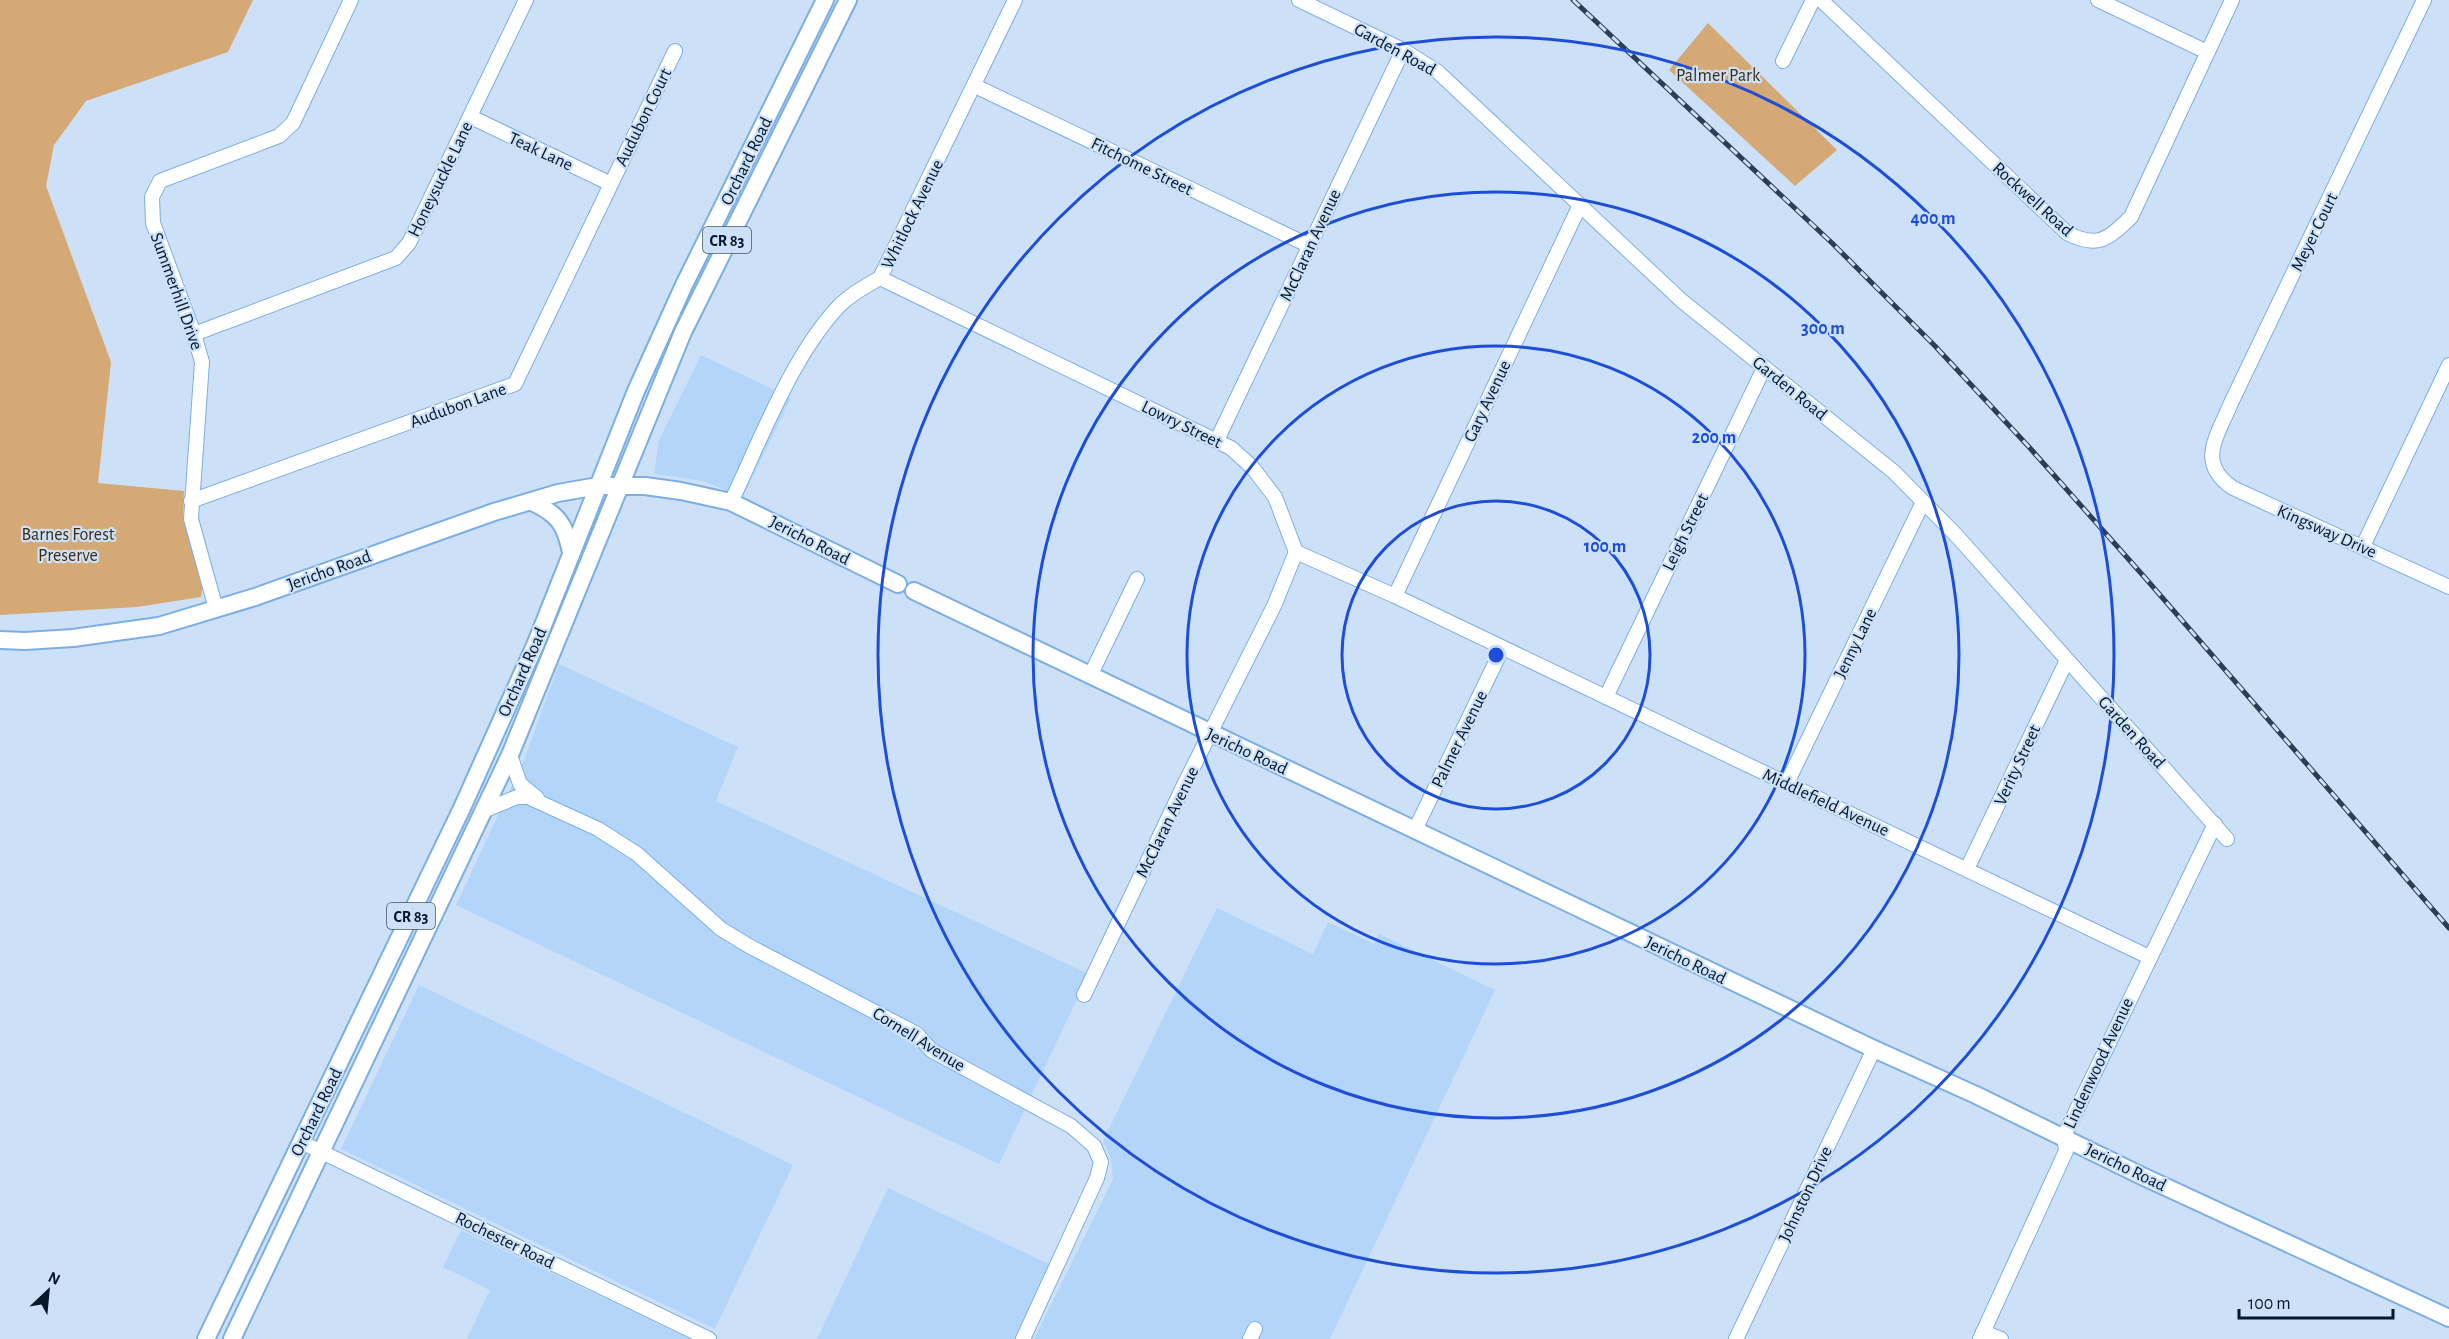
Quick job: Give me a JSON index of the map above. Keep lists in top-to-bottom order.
{
  "streets": {
    "main road": ["Orchard Road", "CR 83", "Jericho Road"],
    "street": [
      "Garden Road",
      "Audubon Court",
      "Teak Lane",
      "Fitchome Street",
      "Honeysuckle Lane",
      "Rockwell Road",
      "Whitlock Avenue",
      "Meyer Court",
      "McClaran Avenue",
      "Summerhill Drive",
      "Gary Avenue",
      "Audubon Lane",
      "Lowry Street",
      "Kingsway Drive",
      "Leigh Street",
      "Jenny Lane",
      "Palmer Avenue",
      "Verity Street",
      "Middlefield Avenue",
      "Cornell Avenue",
      "Lindenwood Avenue",
      "Johnston Drive",
      "Rochester Road"
    ]
  },
  "crossings": [
    ["Garden Road", "McClaran Avenue"],
    ["Garden Road", "Gary Avenue"],
    ["Garden Road", "Leigh Street"],
    ["Garden Road", "Jenny Lane"],
    ["Garden Road", "Verity Street"],
    ["Garden Road", "Lindenwood Avenue"],
    ["Audubon Court", "Teak Lane"],
    ["Audubon Court", "Audubon Lane"],
    ["Teak Lane", "Honeysuckle Lane"],
    ["Teak Lane", "Audubon Lane"],
    ["Orchard Road", "Jericho Road"],
    ["Orchard Road", "Cornell Avenue"],
    ["Orchard Road", "Rochester Road"],
    ["Fitchome Street", "Whitlock Avenue"],
    ["Fitchome Street", "McClaran Avenue"],
    ["Honeysuckle Lane", "Summerhill Drive"],
    ["Whitlock Avenue", "Lowry Street"],
    ["Whitlock Avenue", "Jericho Road"],
    ["Meyer Court", "Kingsway Drive"],
    ["McClaran Avenue", "Lowry Street"],
    ["McClaran Avenue", "Jericho Road"],
    ["Summerhill Drive", "Audubon Lane"],
    ["Summerhill Drive", "Jericho Road"],
    ["Leigh Street", "Middlefield Avenue"],
    ["Jericho Road", "Palmer Avenue"],
    ["Jericho Road", "Lindenwood Avenue"],
    ["Jericho Road", "Johnston Drive"],
    ["Jenny Lane", "Middlefield Avenue"],
    ["Palmer Avenue", "Middlefield Avenue"],
    ["Verity Street", "Middlefield Avenue"],
    ["Middlefield Avenue", "Lindenwood Avenue"]
  ],
  "parks": ["Palmer Park", "Barnes Forest Preserve"],
  "scale_bar": "100 m",
  "north": "top right",
  "rings": [
    "400 m",
    "300 m",
    "200 m",
    "100 m"
  ]
}
